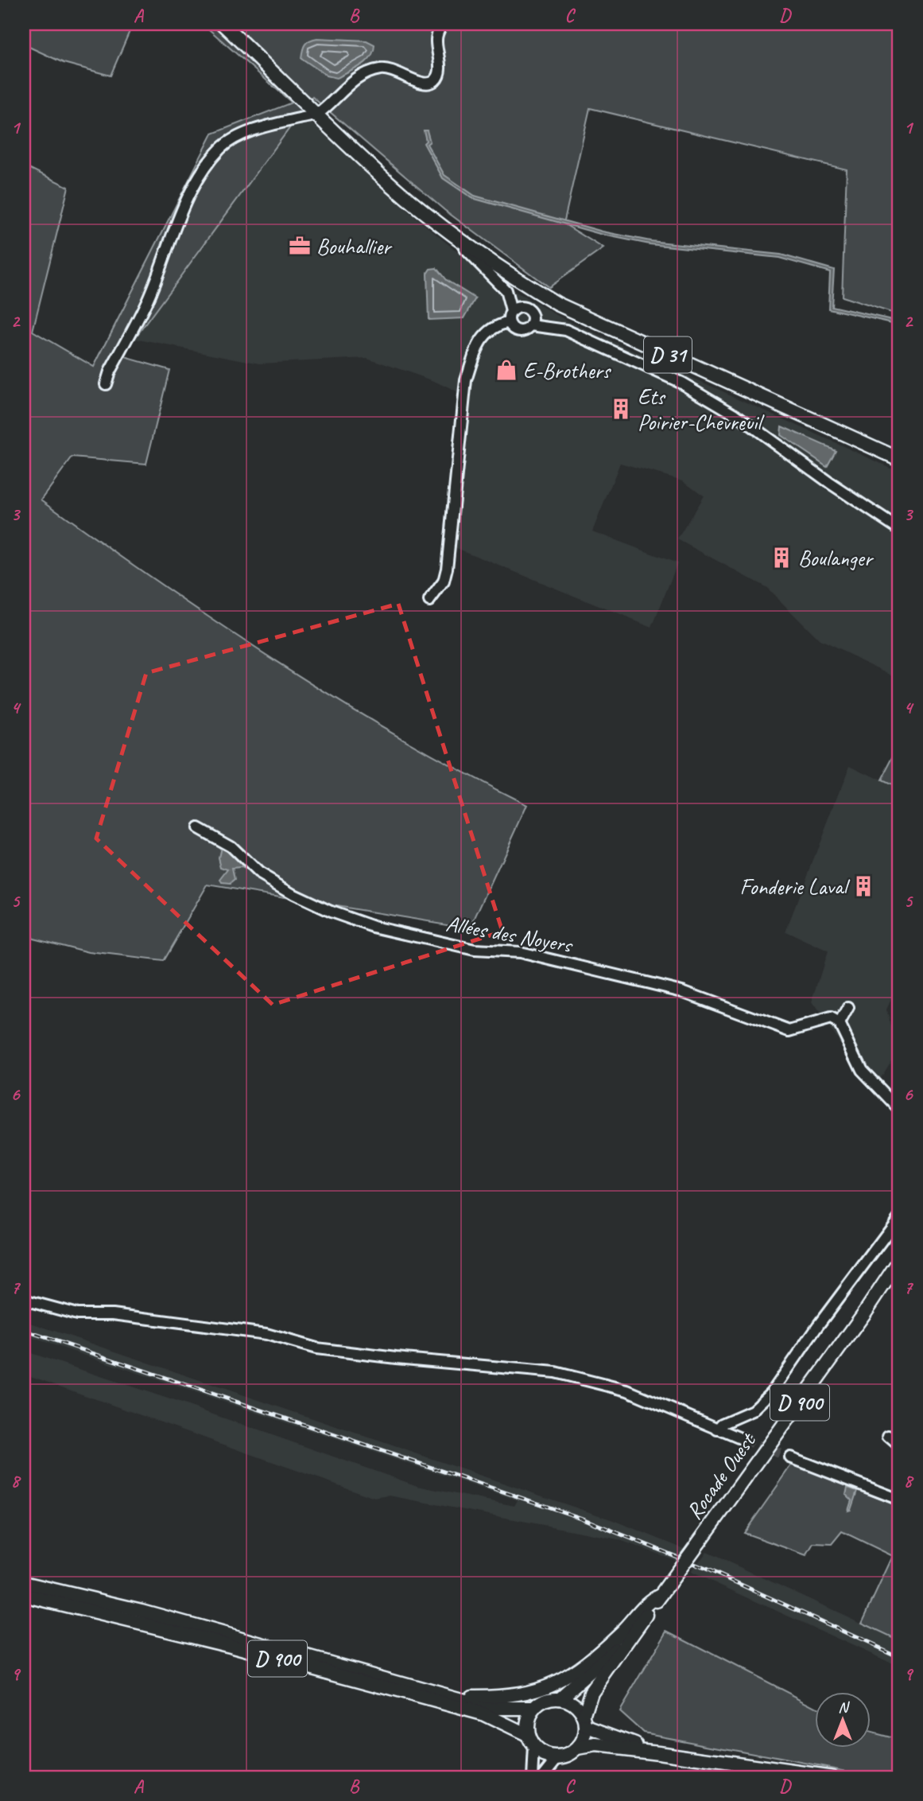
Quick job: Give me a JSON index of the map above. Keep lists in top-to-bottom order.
{
  "streets": {
    "main road": ["D 31", "D 900", "Rocade Ouest"],
    "street": ["Allées des Noyers"]
  },
  "crossings": [
    ["D 900", "Rocade Ouest"]
  ],
  "places": {
    "office": ["Bouhallier"],
    "shop": ["E-Brothers"],
    "building": ["Ets Poirier-Chevreuil", "Boulanger", "Fonderie Laval"]
  },
  "north": "top",
  "grid": {
    "columns": [
      "A",
      "B",
      "C",
      "D"
    ],
    "rows": [
      "1",
      "2",
      "3",
      "4",
      "5",
      "6",
      "7",
      "8",
      "9"
    ]
  }
}
